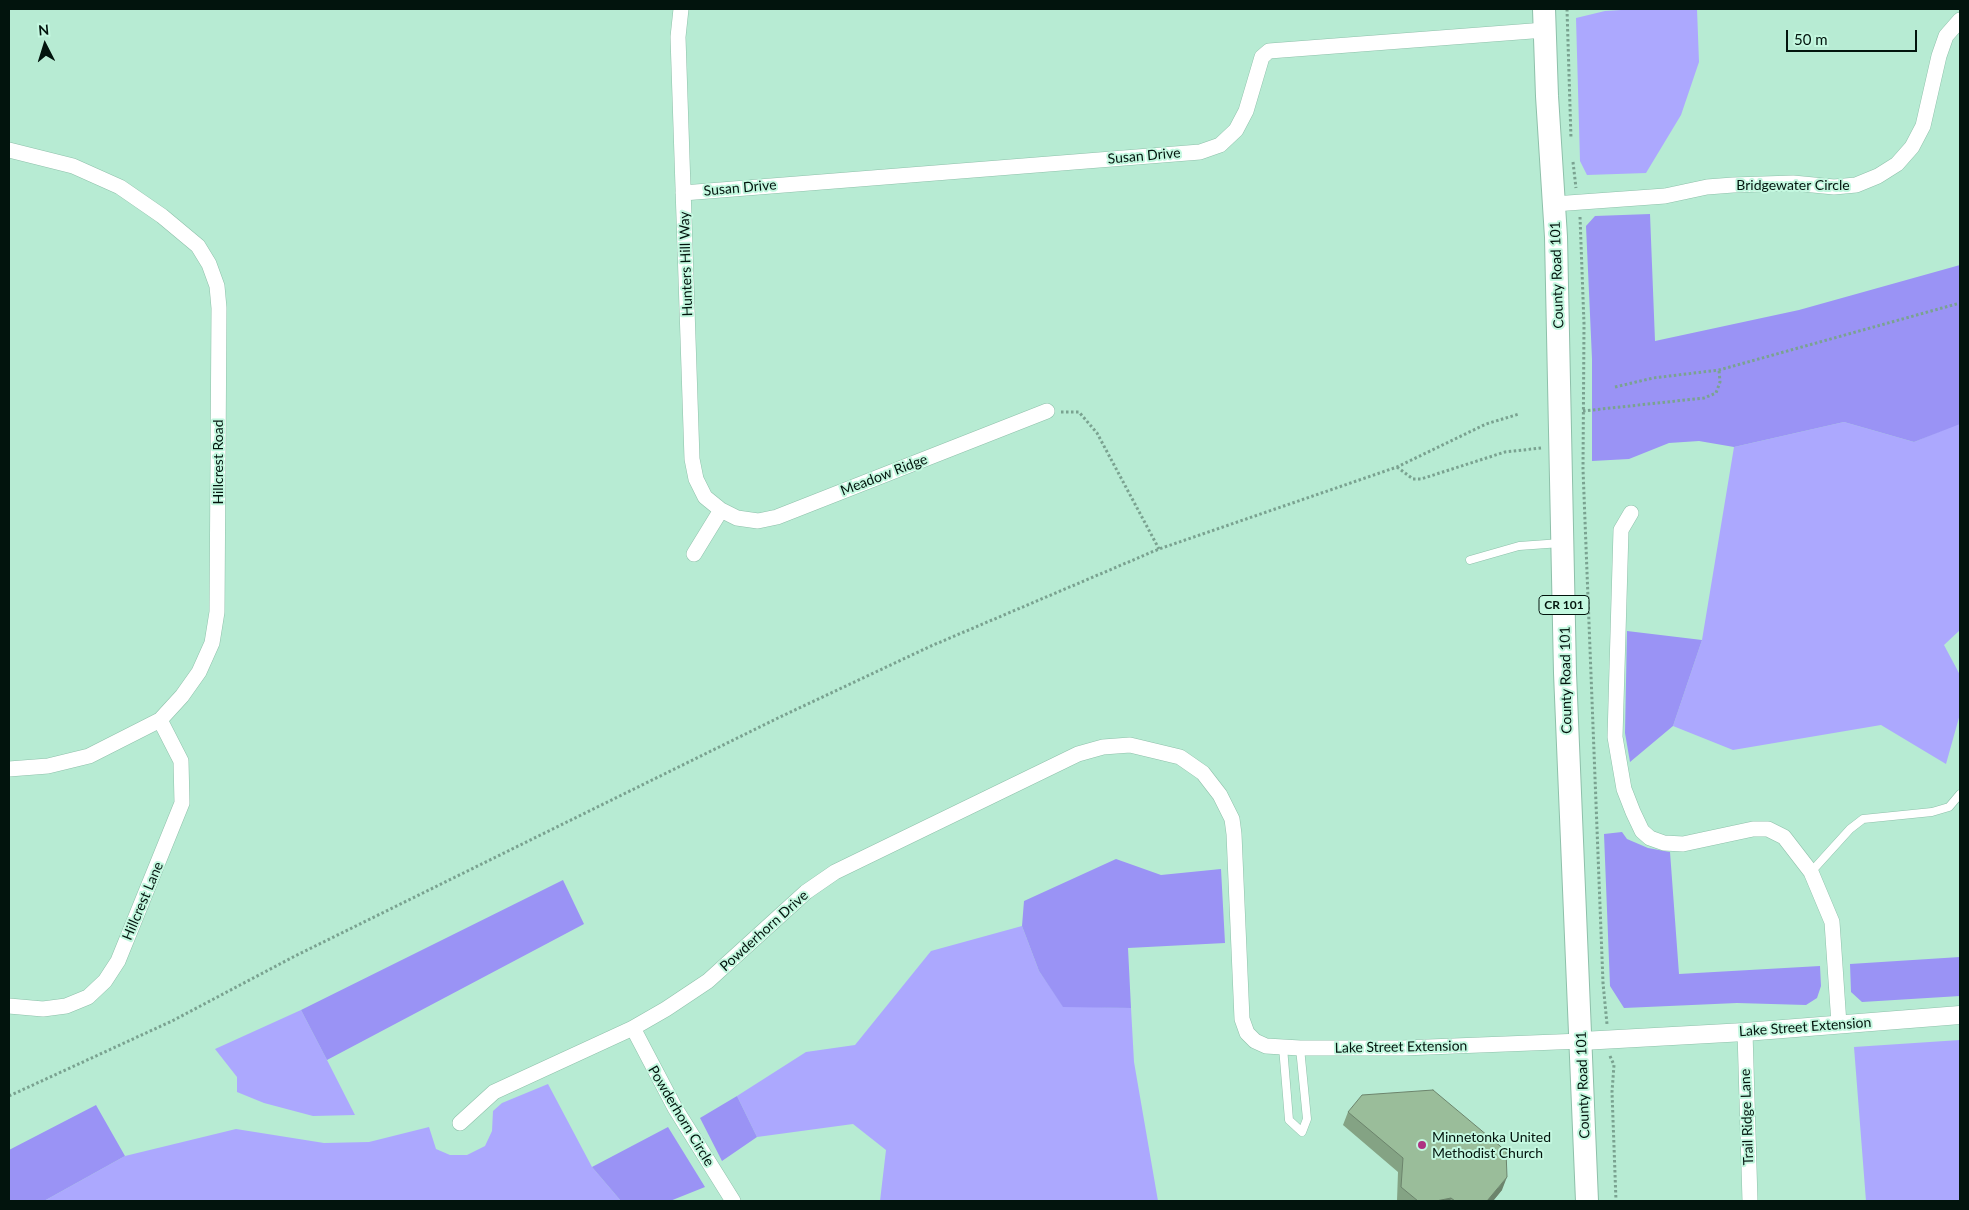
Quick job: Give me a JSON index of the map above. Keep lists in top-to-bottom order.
{
  "streets": {
    "main road": ["County Road 101", "CR 101"],
    "street": [
      "Susan Drive",
      "Bridgewater Circle",
      "Hunters Hill Way",
      "Hillcrest Road",
      "Meadow Ridge",
      "Hillcrest Lane",
      "Powderhorn Drive",
      "Lake Street Extension",
      "Powderhorn Circle",
      "Trail Ridge Lane"
    ]
  },
  "crossings": [
    ["Susan Drive", "Hunters Hill Way"],
    ["Susan Drive", "County Road 101"],
    ["Bridgewater Circle", "County Road 101"],
    ["Hunters Hill Way", "Meadow Ridge"],
    ["County Road 101", "Lake Street Extension"],
    ["Hillcrest Road", "Hillcrest Lane"],
    ["Powderhorn Drive", "Lake Street Extension"],
    ["Powderhorn Drive", "Powderhorn Circle"],
    ["Lake Street Extension", "Trail Ridge Lane"]
  ],
  "places": ["Minnetonka United Methodist Church"],
  "scale_bar": "50 m",
  "north": "top"
}
